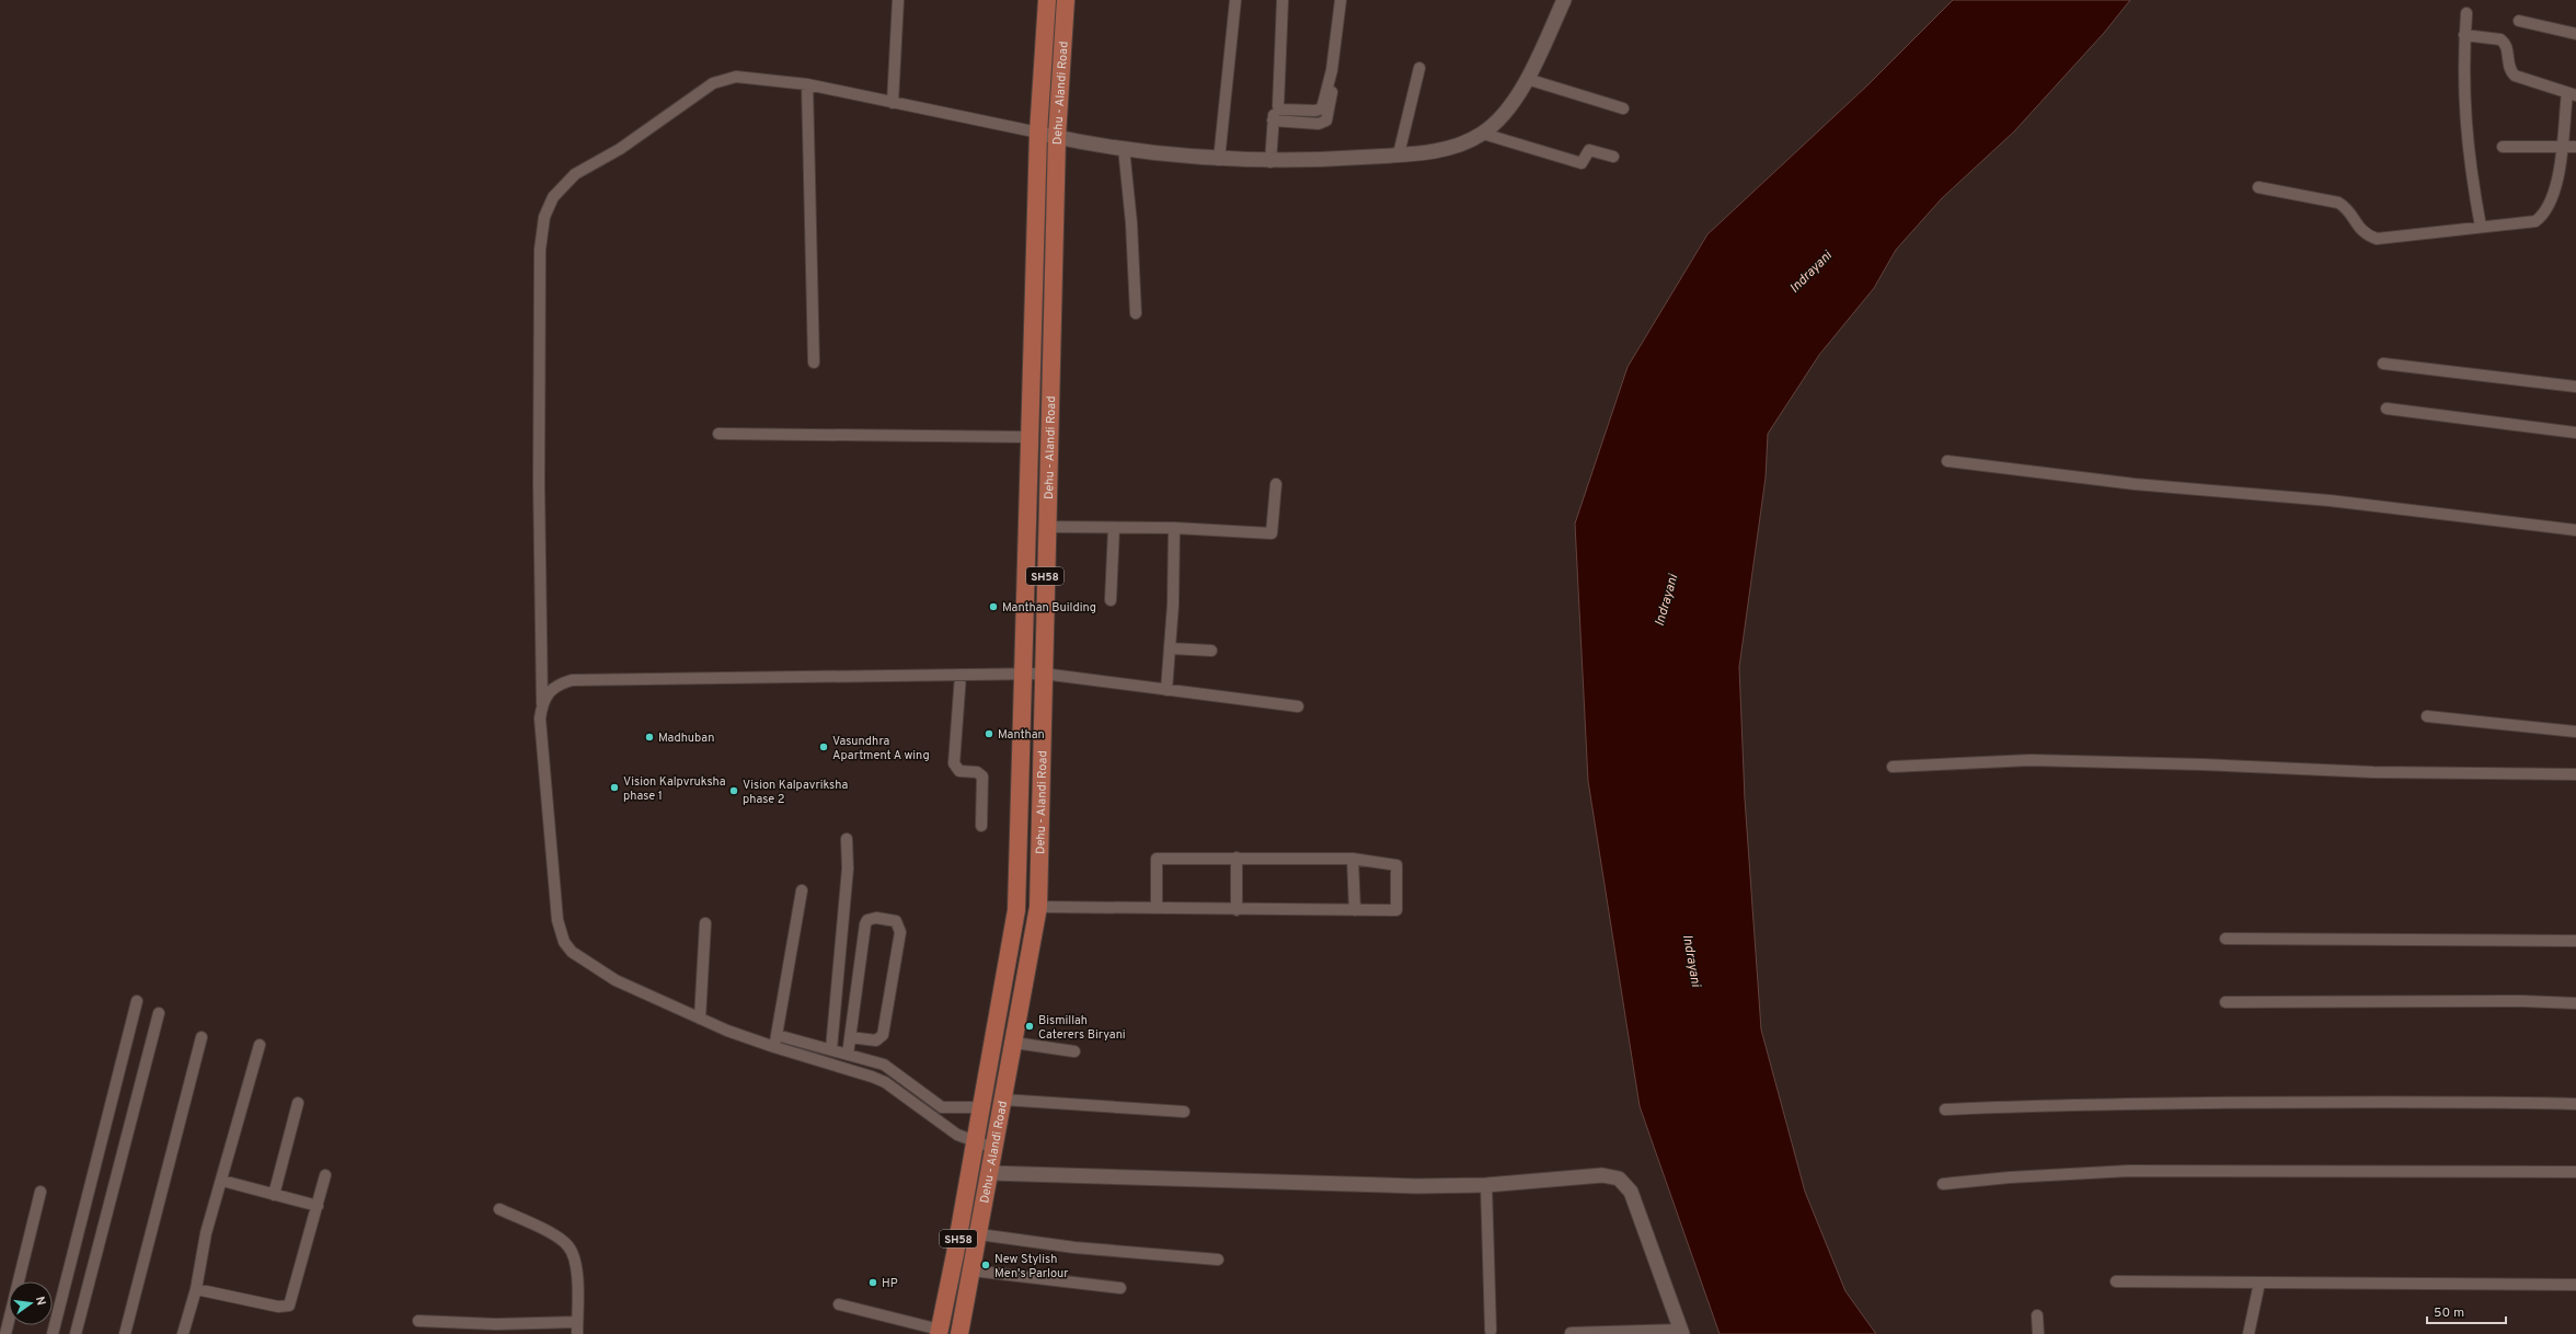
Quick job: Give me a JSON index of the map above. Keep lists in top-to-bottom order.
{
  "streets": {
    "main road": ["Dehu - Alandi Road", "SH58"]
  },
  "water": ["Indrayani"],
  "places": [
    "Manthan Building",
    "Manthan",
    "Madhuban",
    "Vasundhra Apartment A wing",
    "Vision Kalpvruksha phase 1",
    "Vision Kalpavriksha phase 2",
    "Bismillah Caterers Biryani",
    "New Stylish Men's Parlour",
    "HP"
  ],
  "scale_bar": "50 m",
  "north": "right"
}
